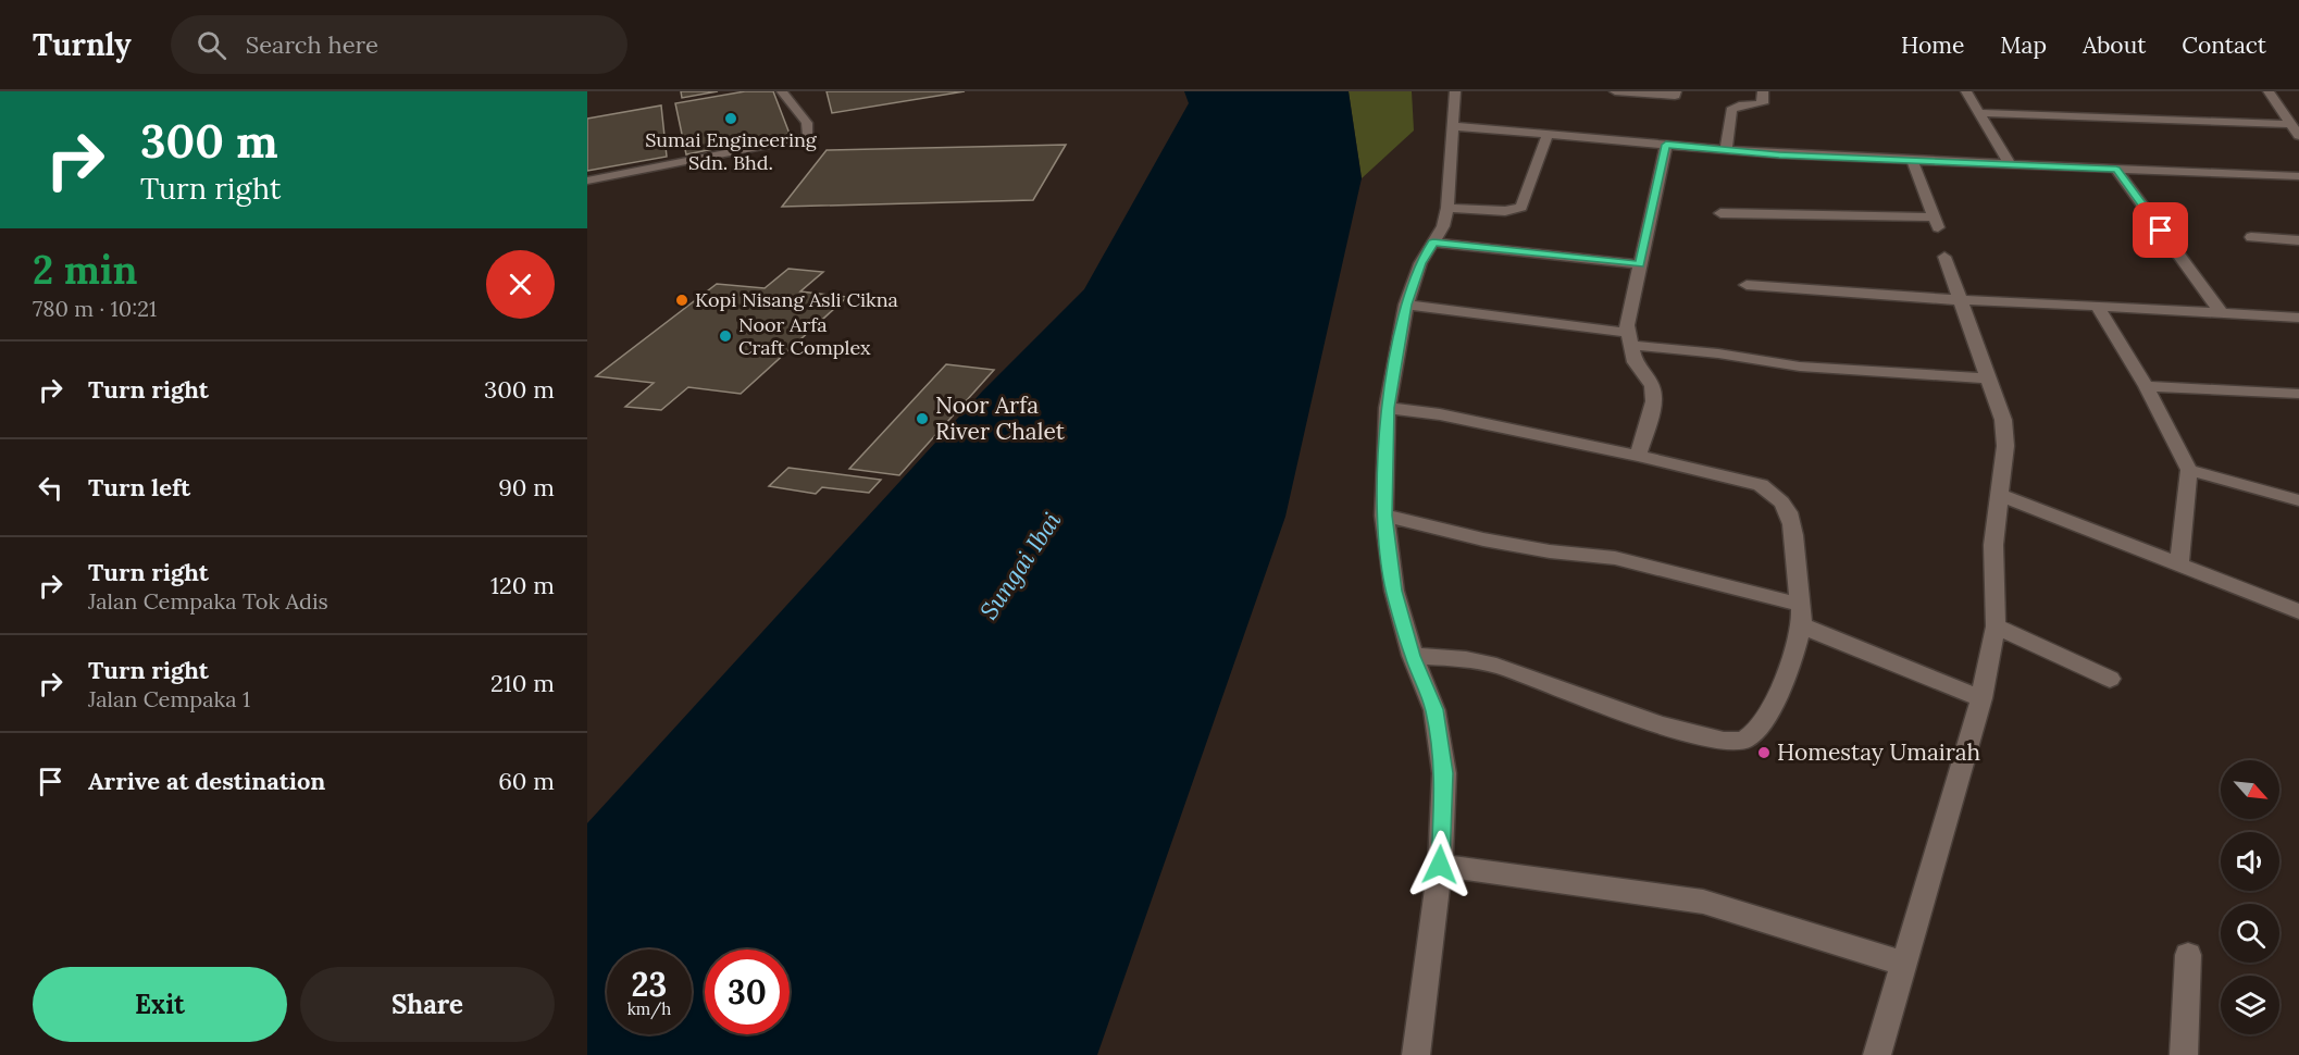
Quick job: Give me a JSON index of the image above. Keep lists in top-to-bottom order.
{
  "water": ["Sungai Ibai"],
  "places": [
    "Sumai Engineering Sdn. Bhd.",
    "Kopi Nisang Asli Cikna",
    "Noor Arfa Craft Complex",
    "Noor Arfa River Chalet",
    "Homestay Umairah"
  ],
  "north": "bottom right",
  "page": {
    "header": "Turnly",
    "search": "Search here",
    "nav": [
      "Home",
      "Map",
      "About",
      "Contact"
    ],
    "turn": ["300 m", "Turn right"],
    "heading": ["2 min", "780 m · 10:21"],
    "list": [
      {
        "name": "Turn right",
        "value": "300 m"
      },
      {
        "name": "Turn left",
        "value": "90 m"
      },
      {
        "name": "Turn right",
        "note": "Jalan Cempaka Tok Adis",
        "value": "120 m"
      },
      {
        "name": "Turn right",
        "note": "Jalan Cempaka 1",
        "value": "210 m"
      },
      {
        "name": "Arrive at destination",
        "value": "60 m"
      }
    ],
    "speed": "23 km/h",
    "limit": "30",
    "buttons": ["Exit", "Share"]
  }
}
